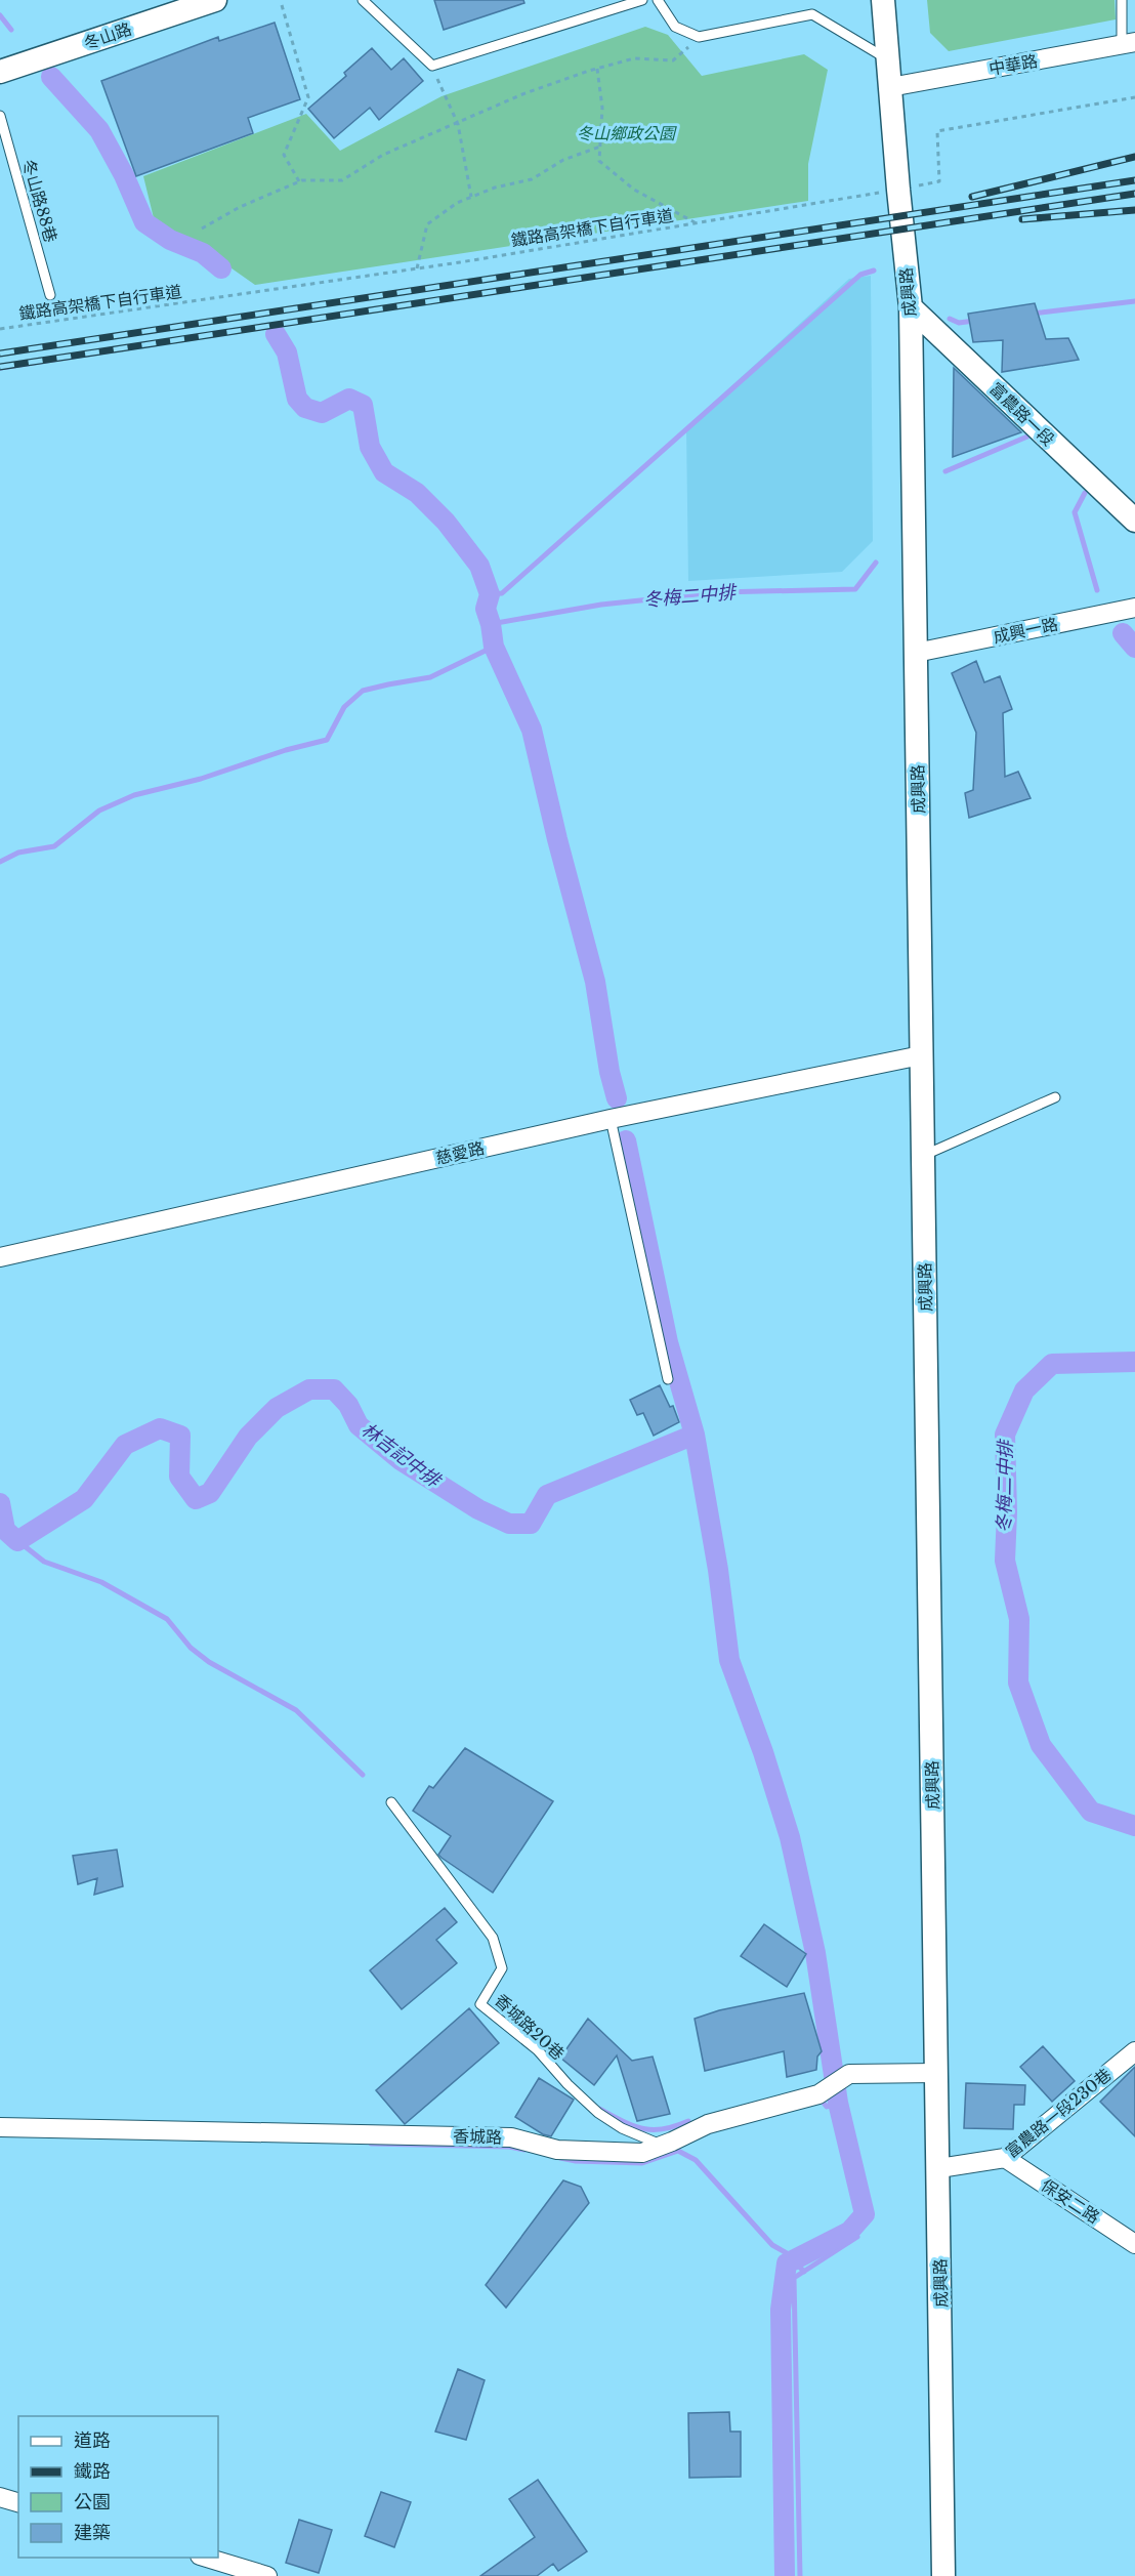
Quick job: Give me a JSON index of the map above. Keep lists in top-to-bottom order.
{
  "streets": {
    "street": [
      "冬山路",
      "中華路",
      "成興路",
      "富農路一段",
      "成興一路",
      "慈愛路",
      "富農路一段230巷",
      "香城路",
      "保安二路"
    ],
    "lane": ["冬山路88巷", "香城路20巷"],
    "path": ["鐵路高架橋下自行車道"]
  },
  "crossings": [
    ["中華路", "成興路"],
    ["鐵路高架橋下自行車道", "成興路"],
    ["成興路", "富農路一段"],
    ["成興路", "成興一路"],
    ["成興路", "慈愛路"],
    ["成興路", "富農路一段230巷"],
    ["成興路", "香城路"],
    ["香城路20巷", "香城路"],
    ["富農路一段230巷", "保安二路"]
  ],
  "water": ["冬梅二中排", "林吉記中排"],
  "parks": ["冬山鄉政公園"],
  "legend": [
    "道路",
    "鐵路",
    "公園",
    "建築"
  ]
}
